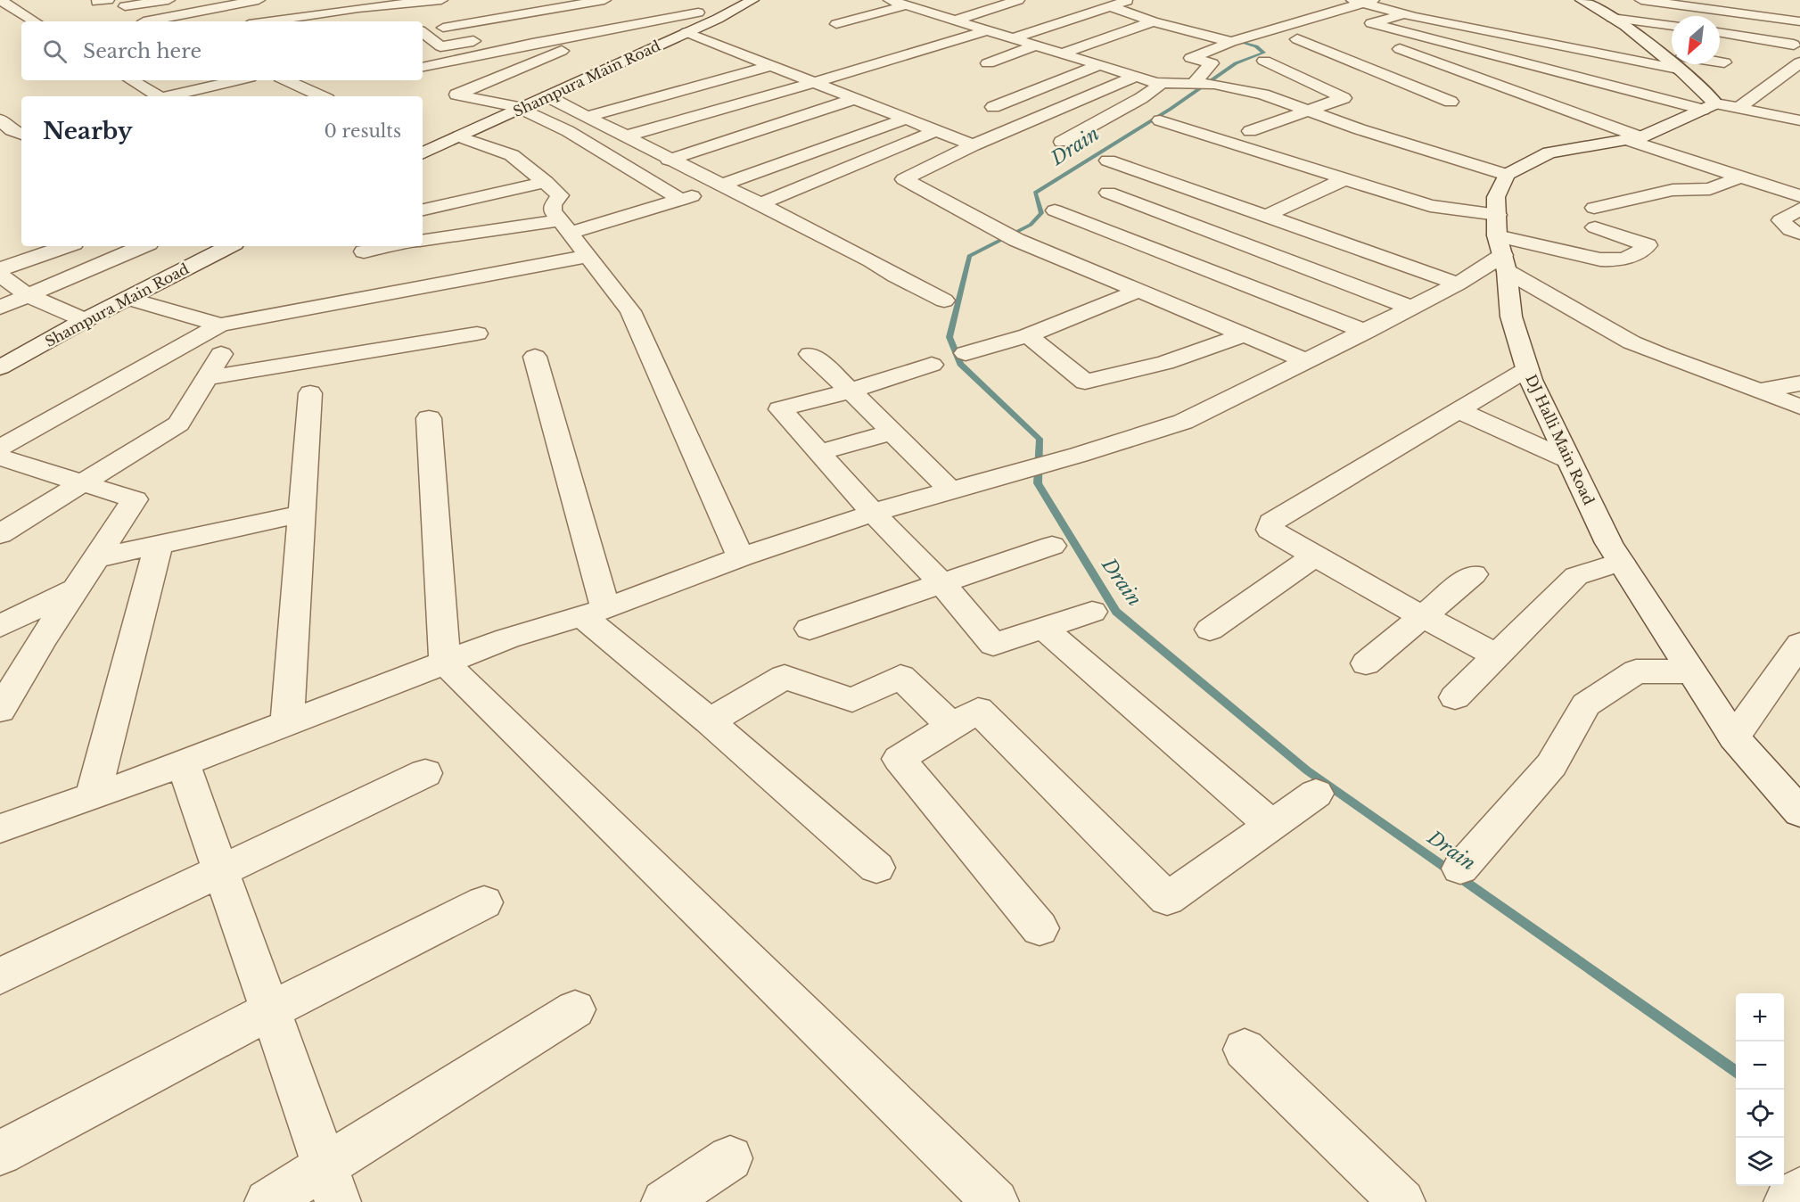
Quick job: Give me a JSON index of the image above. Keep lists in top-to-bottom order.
{
  "streets": {
    "street": ["Shampura Main Road", "DJ Halli Main Road"]
  },
  "water": ["Drain"],
  "north": "bottom left",
  "page": {
    "search": "Search here",
    "heading": ["Nearby", "0 results"],
    "map_buttons": ["+", "−"]
  }
}
